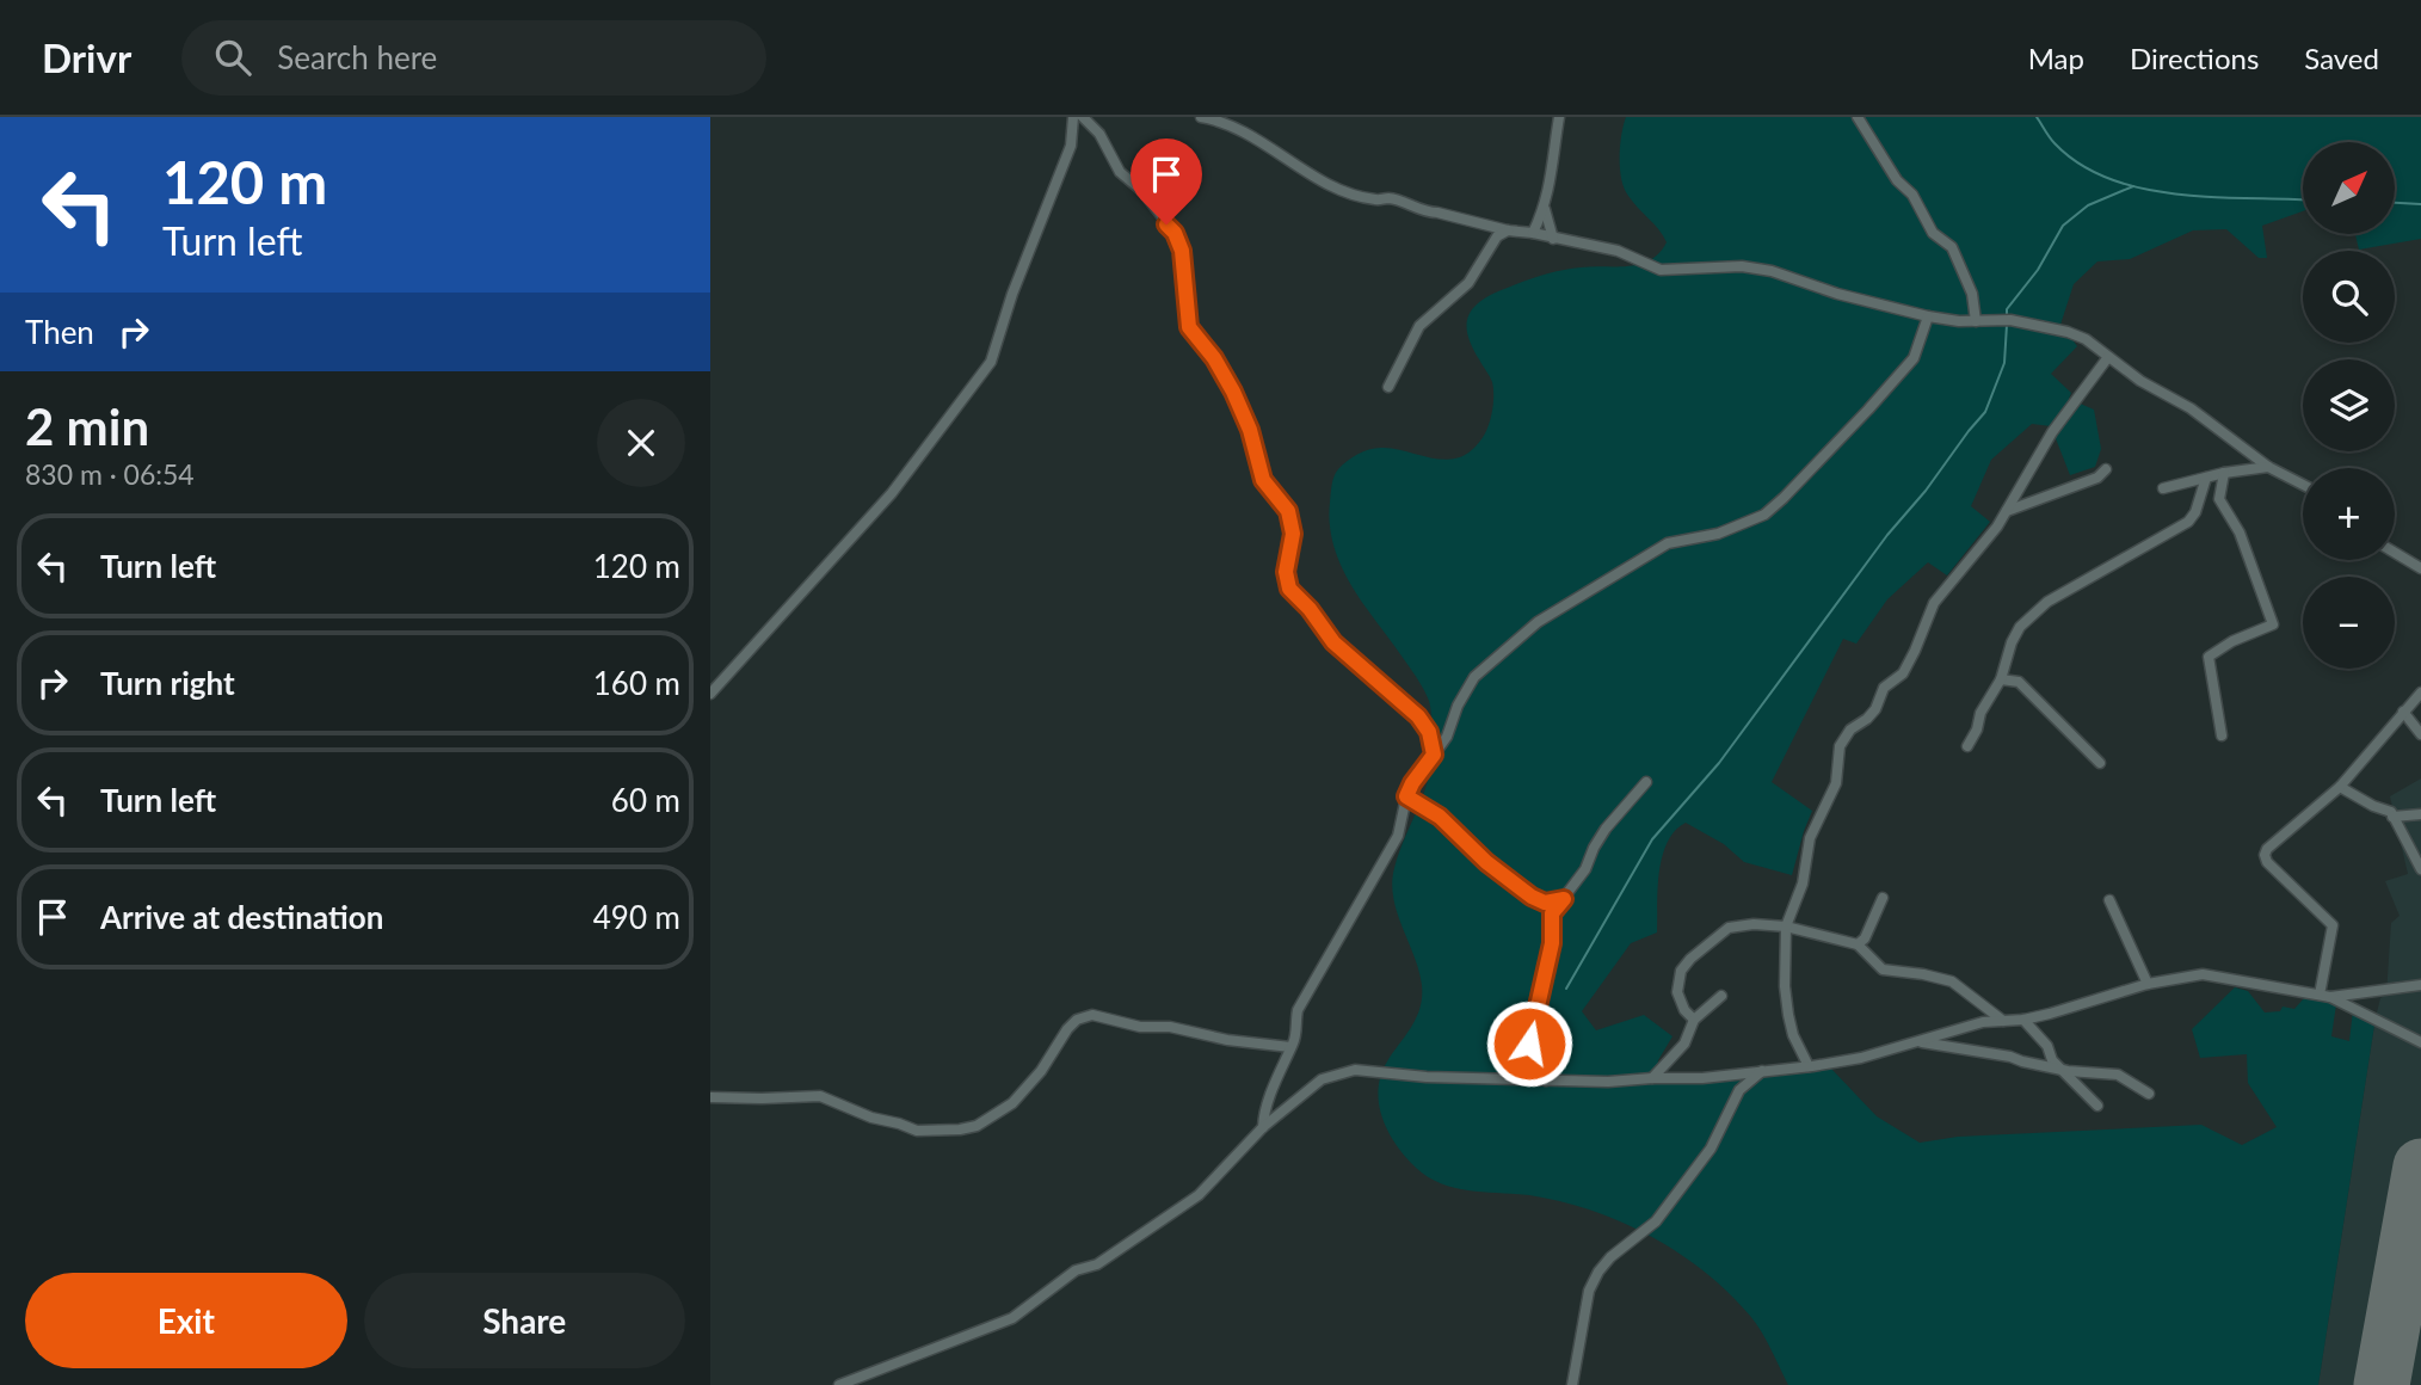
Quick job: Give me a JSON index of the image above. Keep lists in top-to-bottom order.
{
  "north": "top right",
  "page": {
    "header": "Drivr",
    "search": "Search here",
    "nav": ["Map", "Directions", "Saved"],
    "turn": ["120 m", "Turn left"],
    "map_buttons": ["+", "−"],
    "then": "Then",
    "heading": ["2 min", "830 m · 06:54"],
    "list": [
      {
        "name": "Turn left",
        "value": "120 m"
      },
      {
        "name": "Turn right",
        "value": "160 m"
      },
      {
        "name": "Turn left",
        "value": "60 m"
      },
      {
        "name": "Arrive at destination",
        "value": "490 m"
      }
    ],
    "buttons": ["Exit", "Share"]
  }
}
